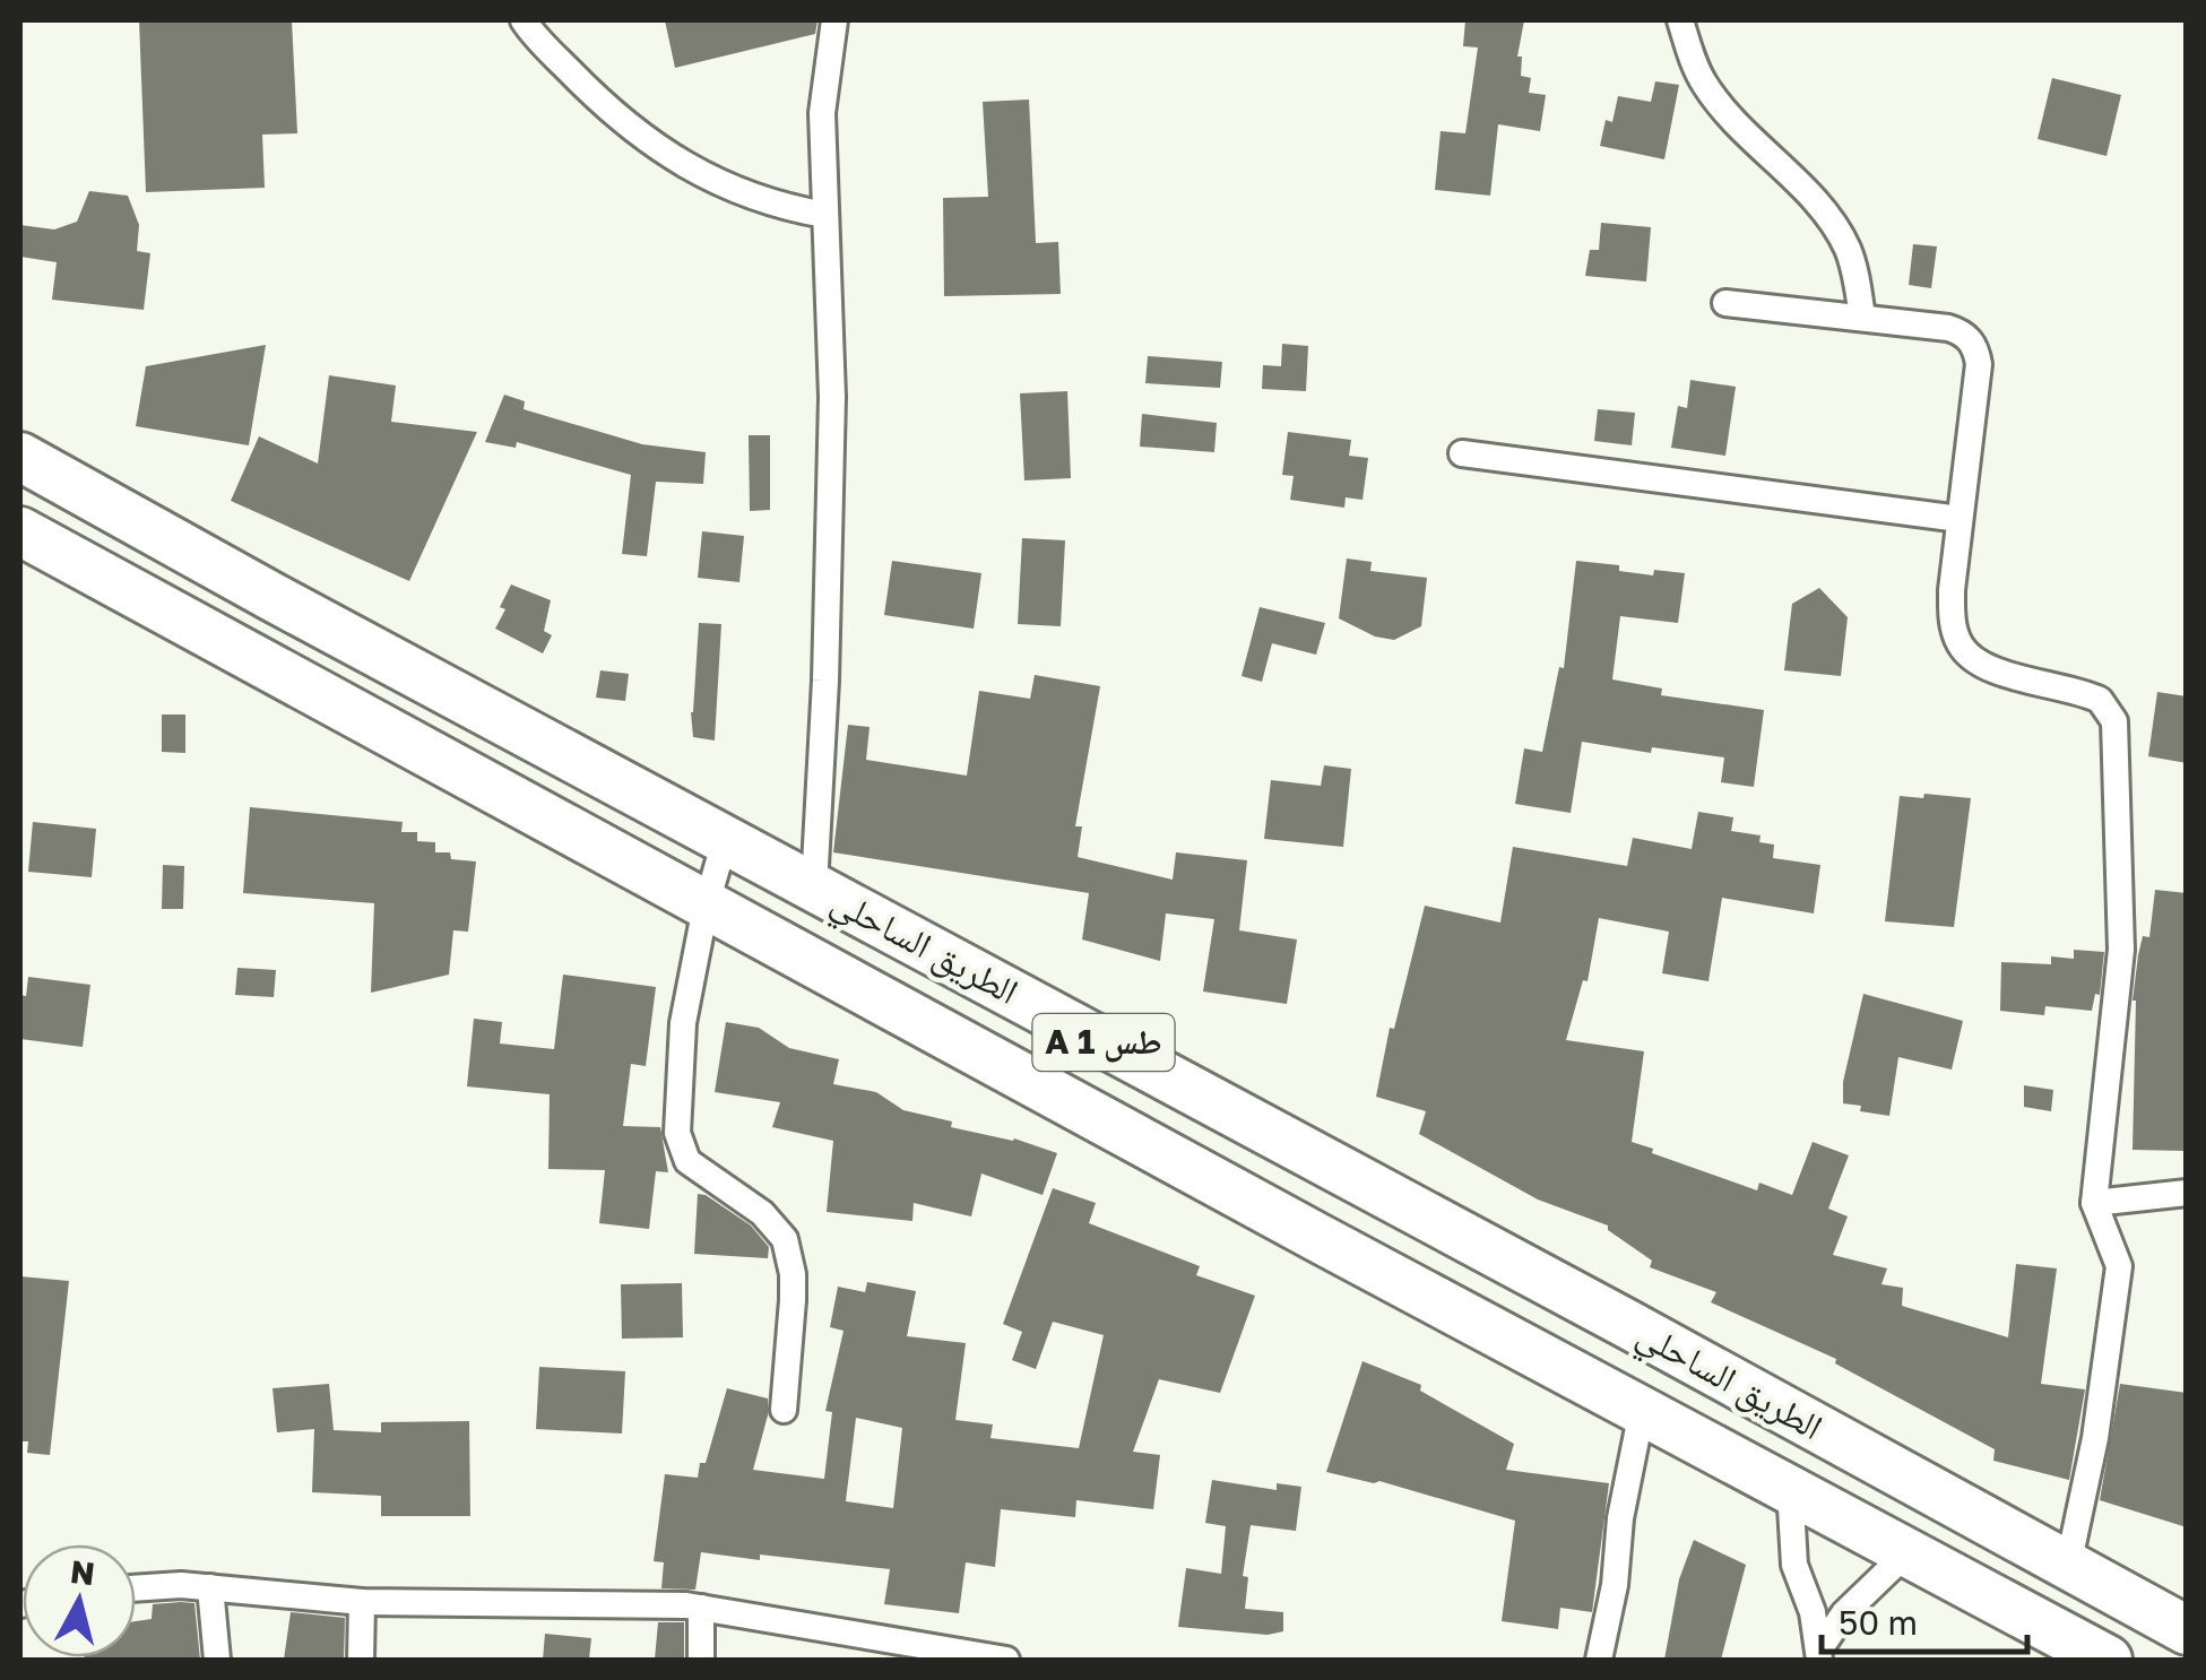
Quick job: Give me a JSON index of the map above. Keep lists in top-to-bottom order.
{
  "streets": {
    "highway": ["الطريق الساحلي", "A 1 طس"]
  },
  "scale_bar": "50 m",
  "north": "top"
}
